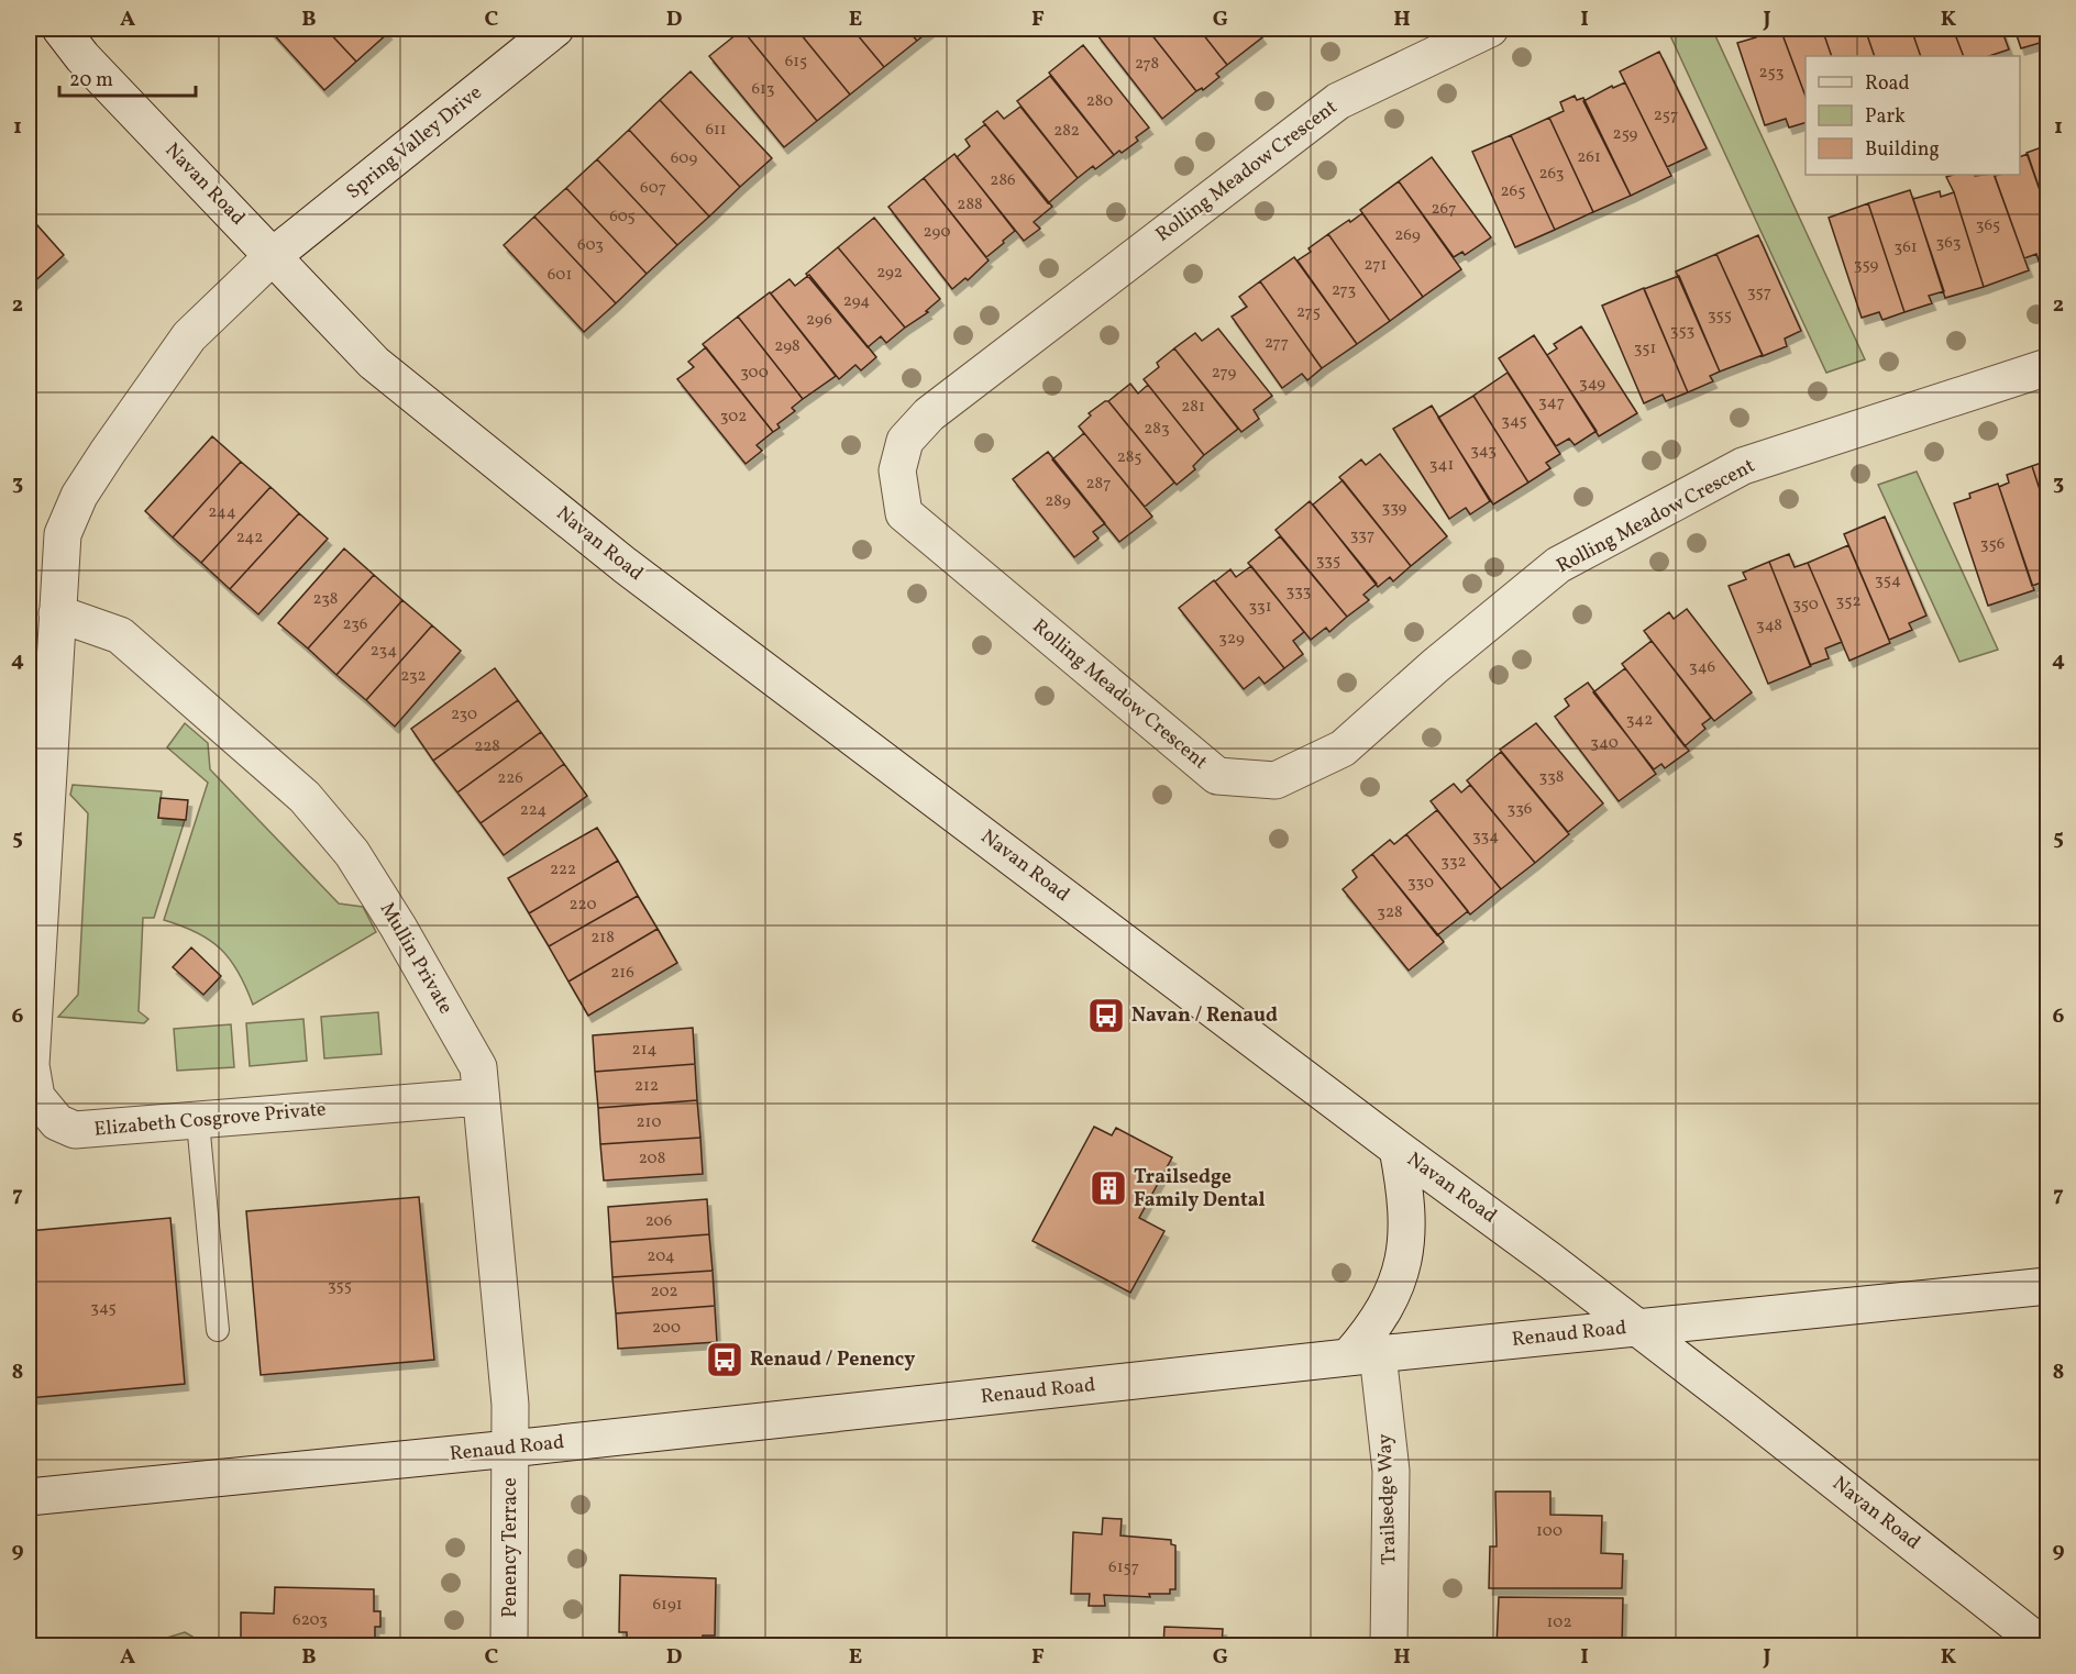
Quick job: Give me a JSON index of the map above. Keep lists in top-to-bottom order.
{
  "streets": {
    "street": [
      "Spring Valley Drive",
      "Rolling Meadow Crescent",
      "Navan Road",
      "Mullin Private",
      "Elizabeth Cosgrove Private",
      "Renaud Road",
      "Trailsedge Way",
      "Penency Terrace"
    ]
  },
  "crossings": [
    ["Spring Valley Drive", "Navan Road"],
    ["Spring Valley Drive", "Elizabeth Cosgrove Private"],
    ["Navan Road", "Elizabeth Cosgrove Private"],
    ["Navan Road", "Renaud Road"],
    ["Mullin Private", "Elizabeth Cosgrove Private"],
    ["Mullin Private", "Renaud Road"],
    ["Mullin Private", "Penency Terrace"],
    ["Renaud Road", "Trailsedge Way"],
    ["Renaud Road", "Penency Terrace"]
  ],
  "places": {
    "bus stop": ["Navan / Renaud", "Renaud / Penency"],
    "building": ["Trailsedge Family Dental"]
  },
  "house_numbers": [
    "615",
    "278",
    "253",
    "613",
    "280",
    "257",
    "611",
    "282",
    "259",
    "261",
    "609",
    "263",
    "286",
    "607",
    "265",
    "288",
    "267",
    "605",
    "365",
    "290",
    "269",
    "363",
    "603",
    "361",
    "271",
    "359",
    "292",
    "601",
    "273",
    "357",
    "294",
    "275",
    "355",
    "296",
    "353",
    "277",
    "298",
    "351",
    "300",
    "279",
    "349",
    "347",
    "281",
    "302",
    "345",
    "283",
    "343",
    "285",
    "341",
    "287",
    "289",
    "339",
    "244",
    "337",
    "242",
    "356",
    "335",
    "354",
    "333",
    "238",
    "352",
    "350",
    "331",
    "236",
    "348",
    "329",
    "234",
    "346",
    "232",
    "230",
    "342",
    "340",
    "228",
    "338",
    "226",
    "336",
    "224",
    "334",
    "332",
    "222",
    "330",
    "220",
    "328",
    "218",
    "216",
    "214",
    "212",
    "210",
    "208",
    "206",
    "204",
    "355",
    "202",
    "345",
    "200",
    "100",
    "6157",
    "6191",
    "6203",
    "102"
  ],
  "legend": ["Road", "Park", "Building"],
  "scale_bar": "20 m",
  "grid": {
    "columns": [
      "A",
      "B",
      "C",
      "D",
      "E",
      "F",
      "G",
      "H",
      "I",
      "J",
      "K"
    ],
    "rows": [
      "1",
      "2",
      "3",
      "4",
      "5",
      "6",
      "7",
      "8",
      "9"
    ]
  }
}
